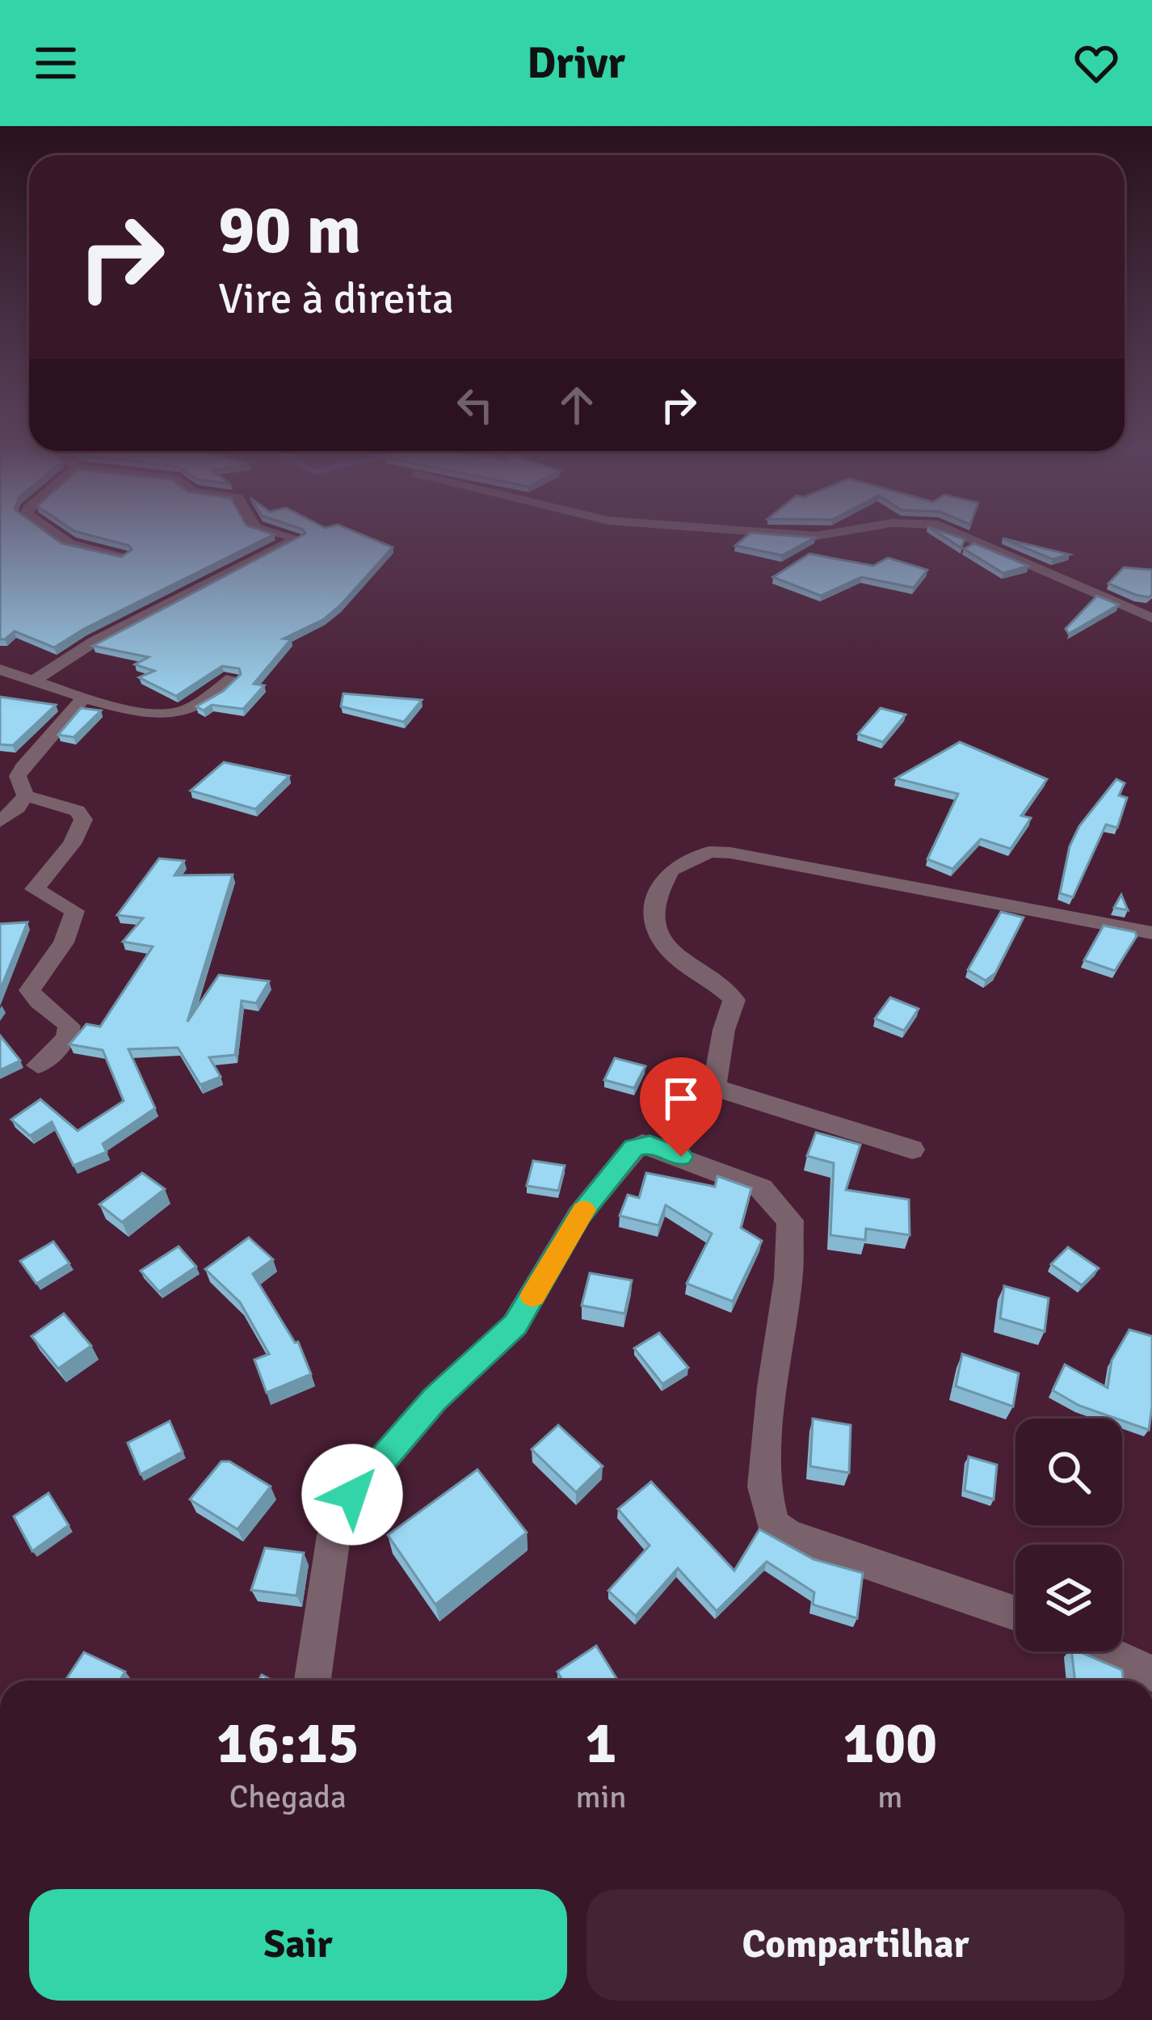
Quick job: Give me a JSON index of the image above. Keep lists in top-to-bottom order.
{
  "page": {
    "header": "Drivr",
    "turn": ["90 m", "Vire à direita"],
    "eta": [
      "16:15",
      "Chegada",
      "1",
      "min",
      "100",
      "m"
    ],
    "buttons": ["Sair", "Compartilhar"]
  }
}
